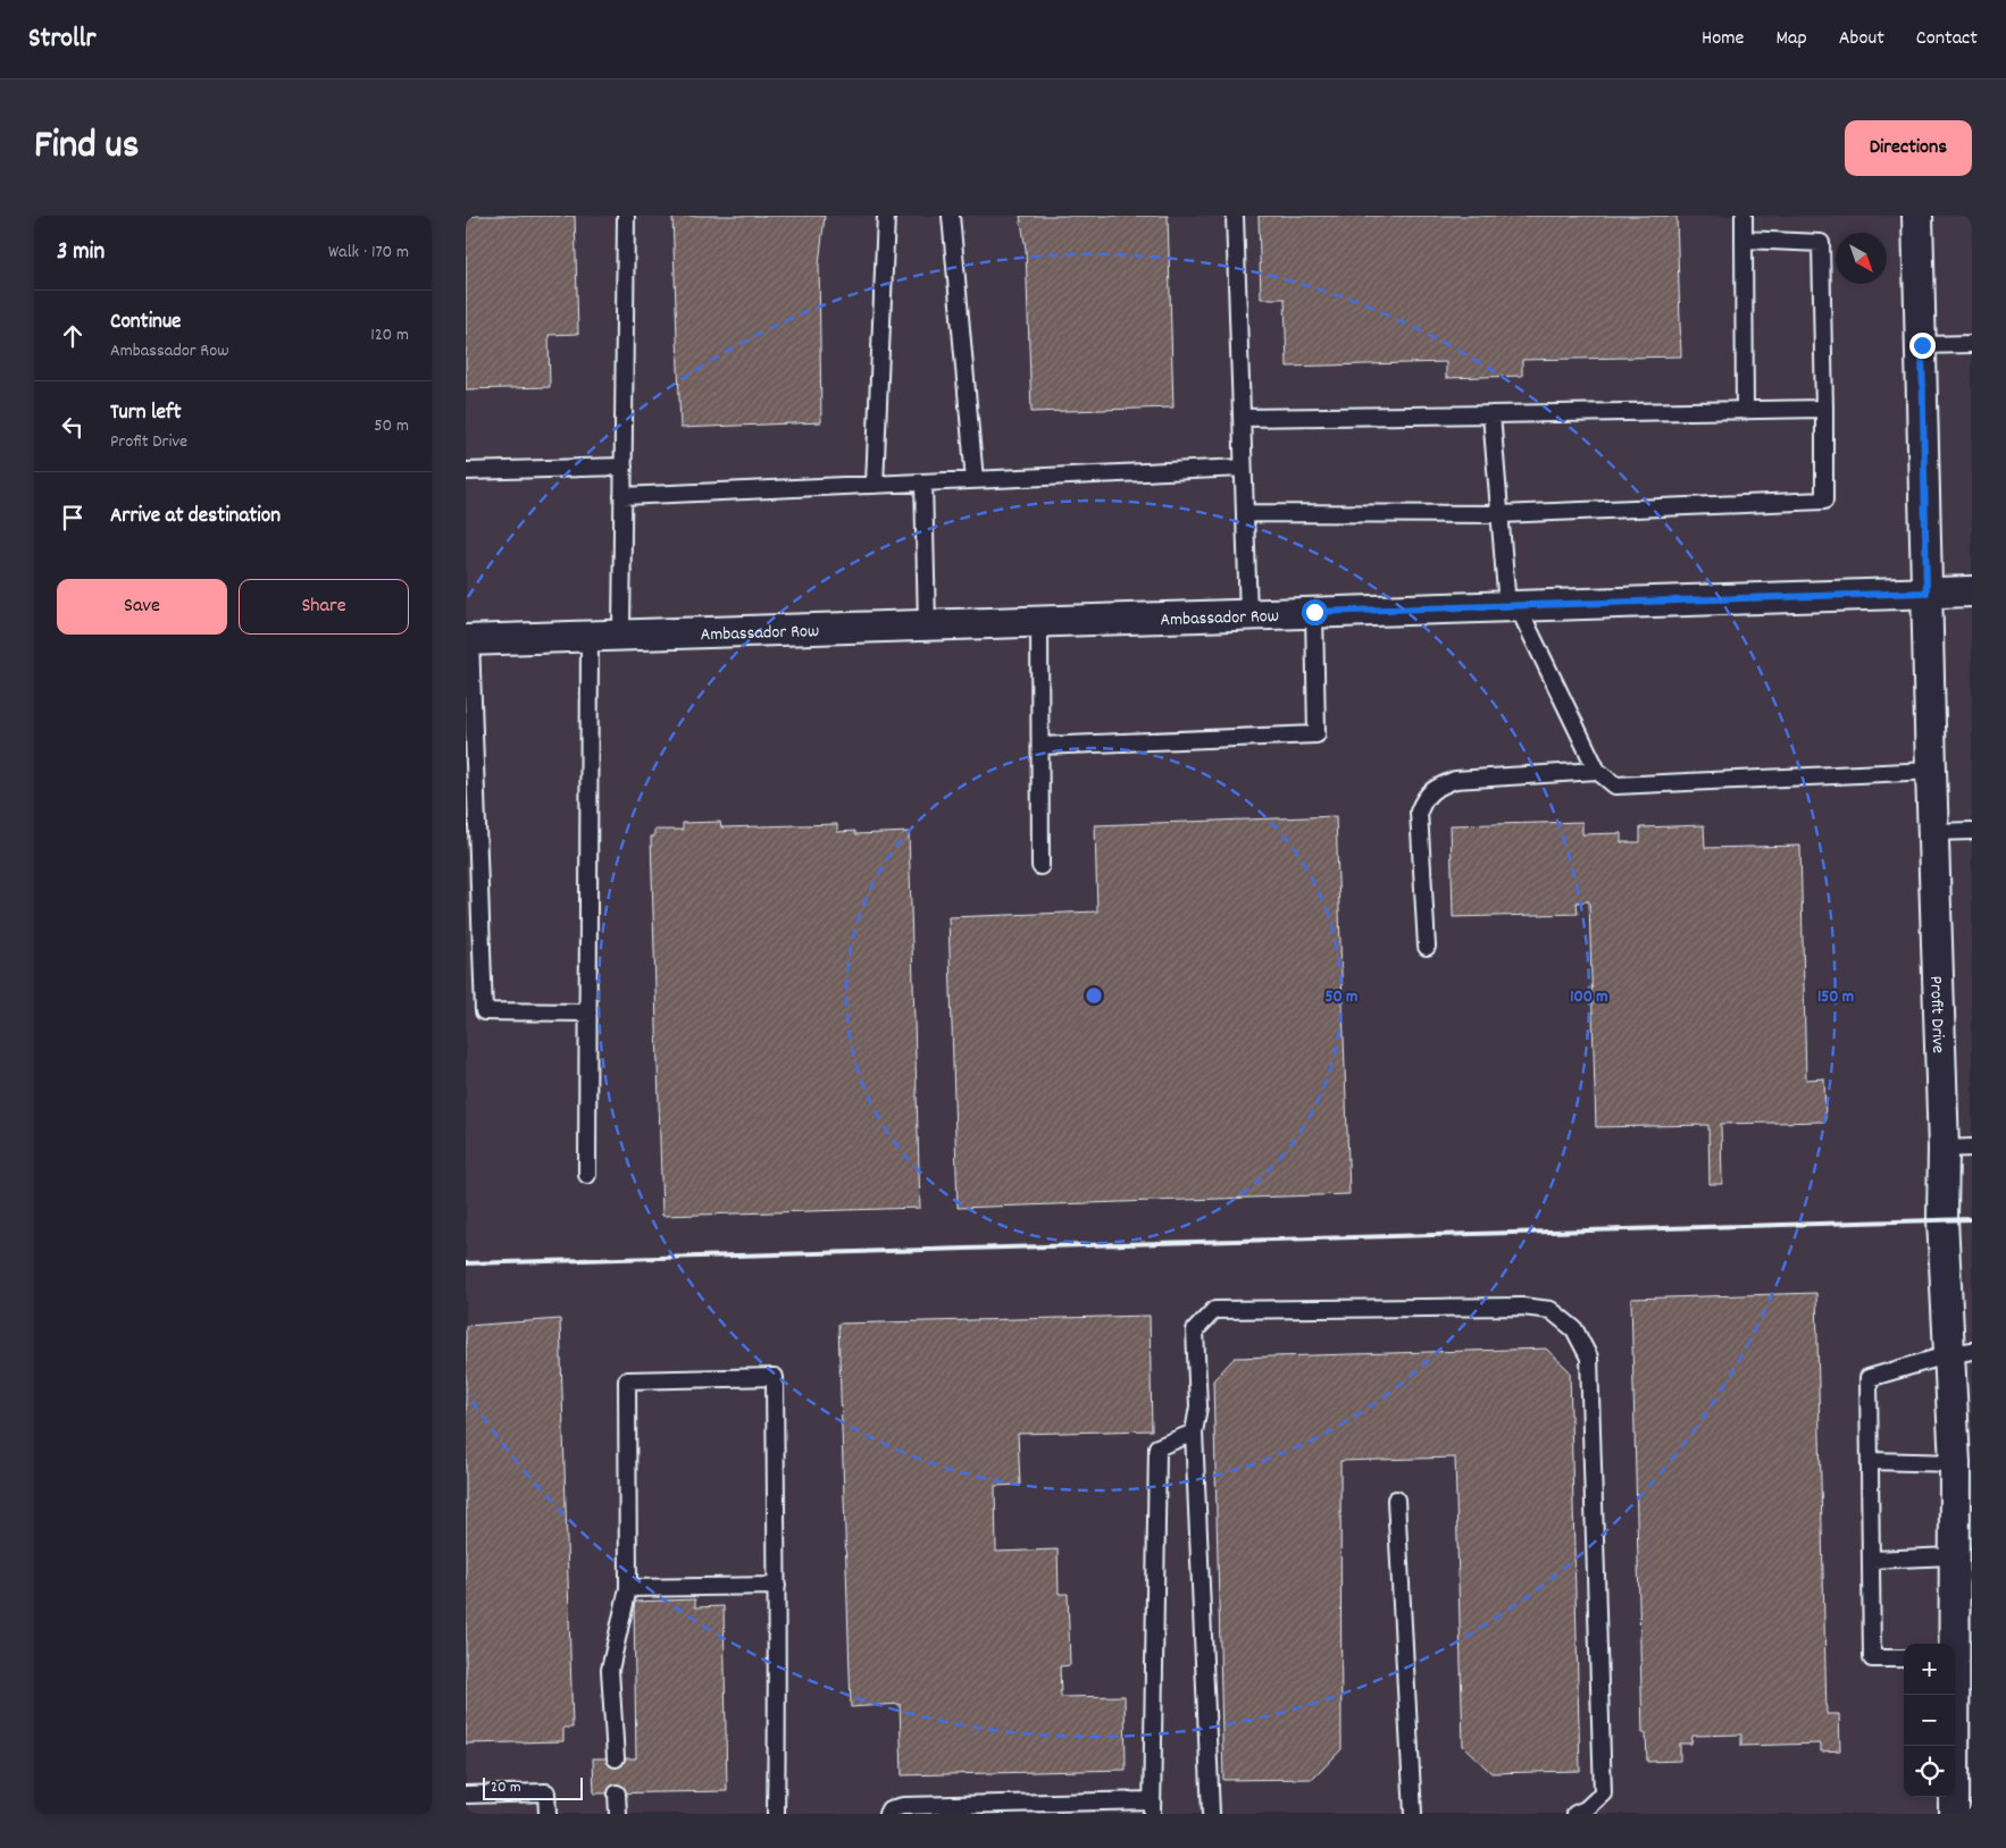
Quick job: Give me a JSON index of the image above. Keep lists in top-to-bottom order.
{
  "streets": {
    "street": ["Ambassador Row", "Profit Drive"]
  },
  "crossings": [
    ["Ambassador Row", "Profit Drive"]
  ],
  "scale_bar": "20 m",
  "north": "bottom right",
  "page": {
    "header": "Strollr",
    "nav": [
      "Home",
      "Map",
      "About",
      "Contact"
    ],
    "title": "Find us",
    "buttons": [
      "Directions",
      ["Save", "Share"]
    ],
    "heading": ["3 min", "Walk · 170 m"],
    "list": [
      ["Continue", "Ambassador Row", "120 m"],
      ["Turn left", "Profit Drive", "50 m"],
      "Arrive at destination"
    ],
    "map_buttons": ["+", "−"],
    "scale": "20 m"
  },
  "rings": ["50 m", "100 m", "150 m"]
}
